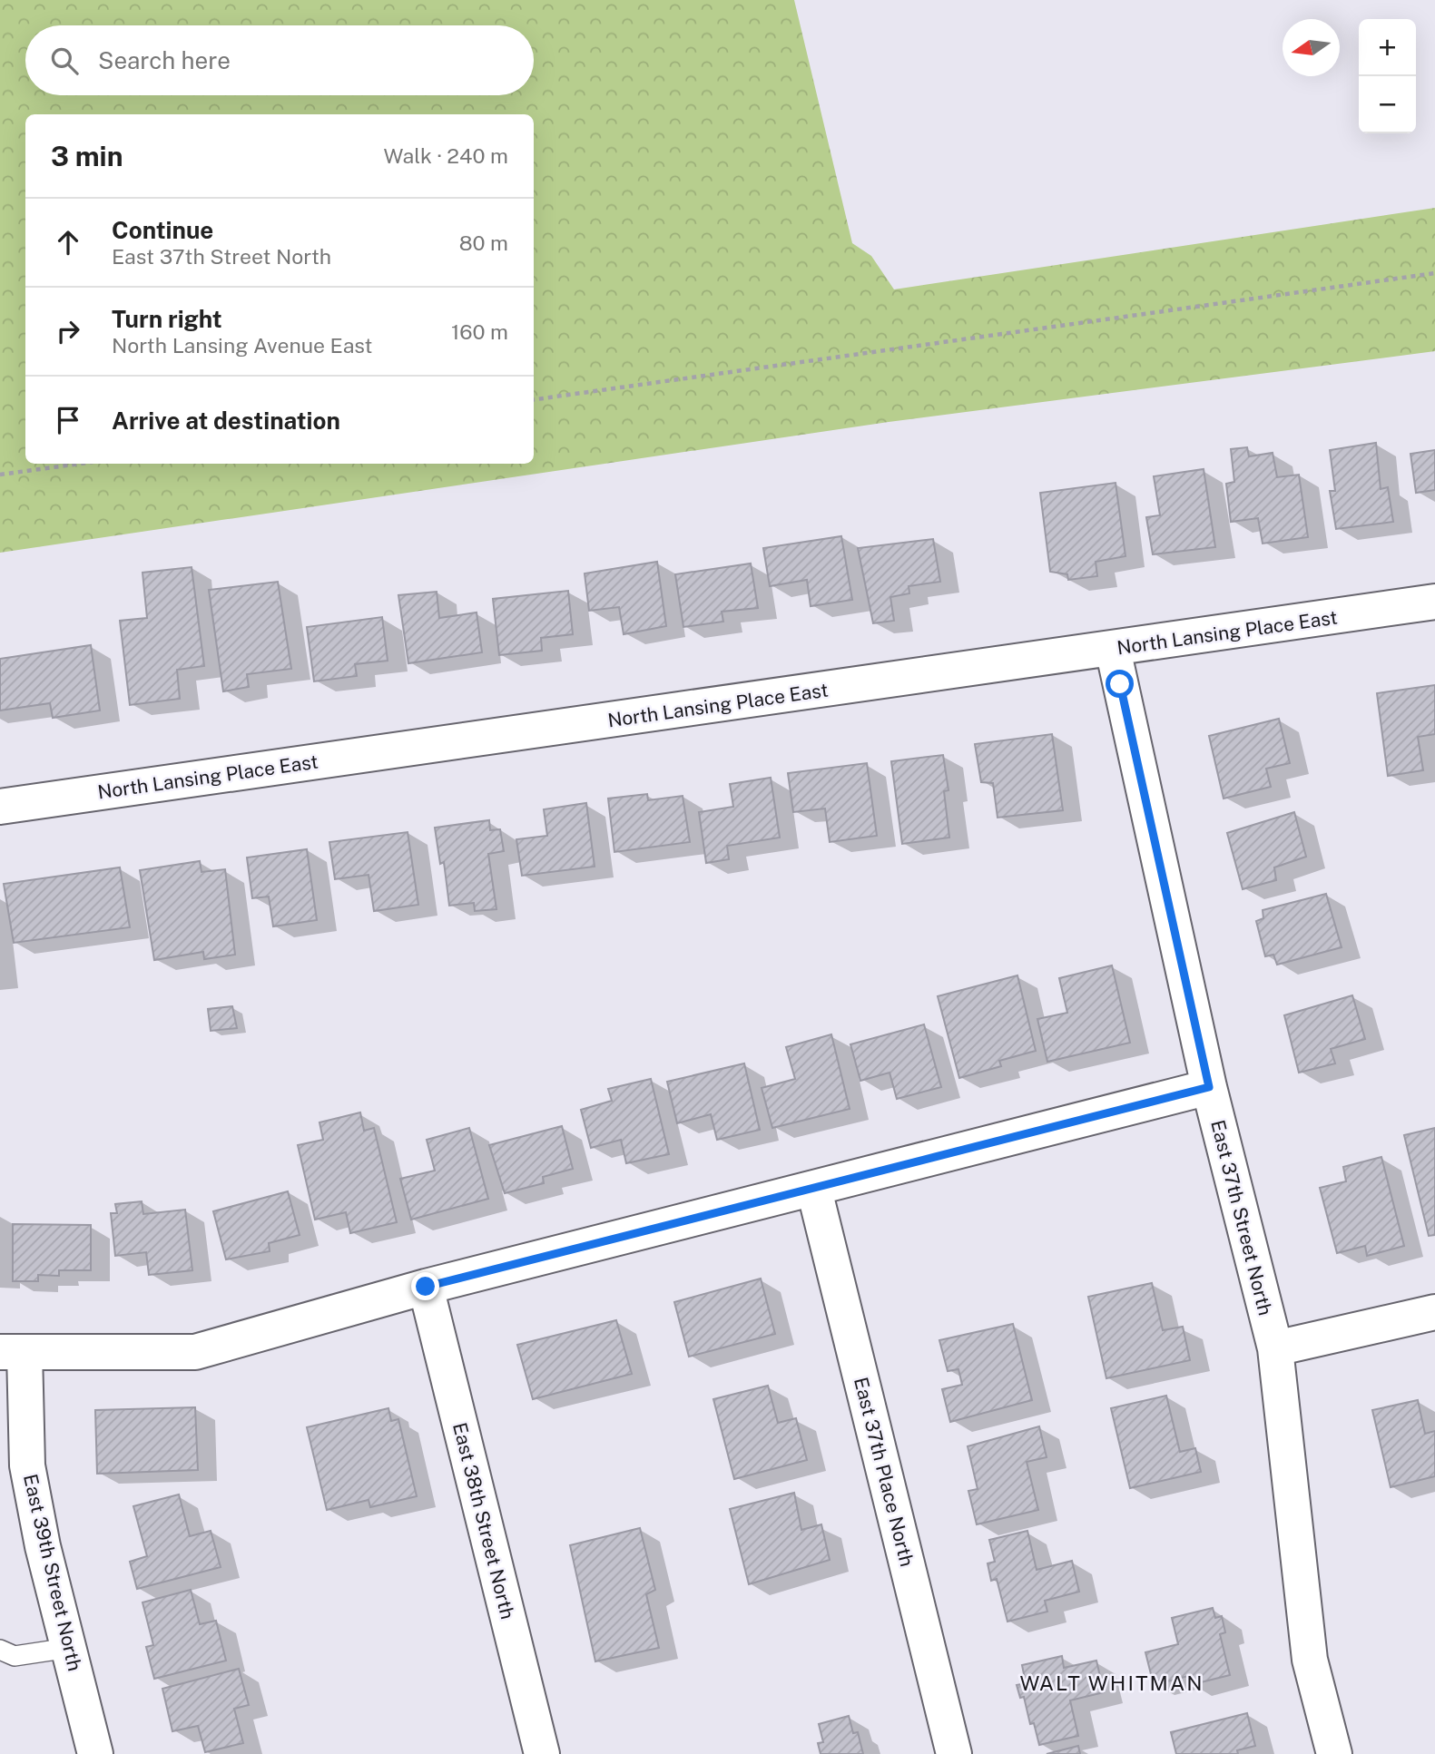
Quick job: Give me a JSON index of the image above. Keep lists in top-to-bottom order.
{
  "streets": {
    "street": [
      "North Lansing Place East",
      "East 37th Street North",
      "East 37th Place North",
      "East 38th Street North",
      "East 39th Street North"
    ]
  },
  "crossings": [
    ["North Lansing Place East", "East 37th Street North"]
  ],
  "districts": ["WALT WHITMAN"],
  "north": "left",
  "page": {
    "map_buttons": ["+", "−"],
    "search": "Search here",
    "heading": ["3 min", "Walk · 240 m"],
    "list": [
      ["Continue", "East 37th Street North", "80 m"],
      ["Turn right", "North Lansing Avenue East", "160 m"],
      "Arrive at destination"
    ]
  }
}
